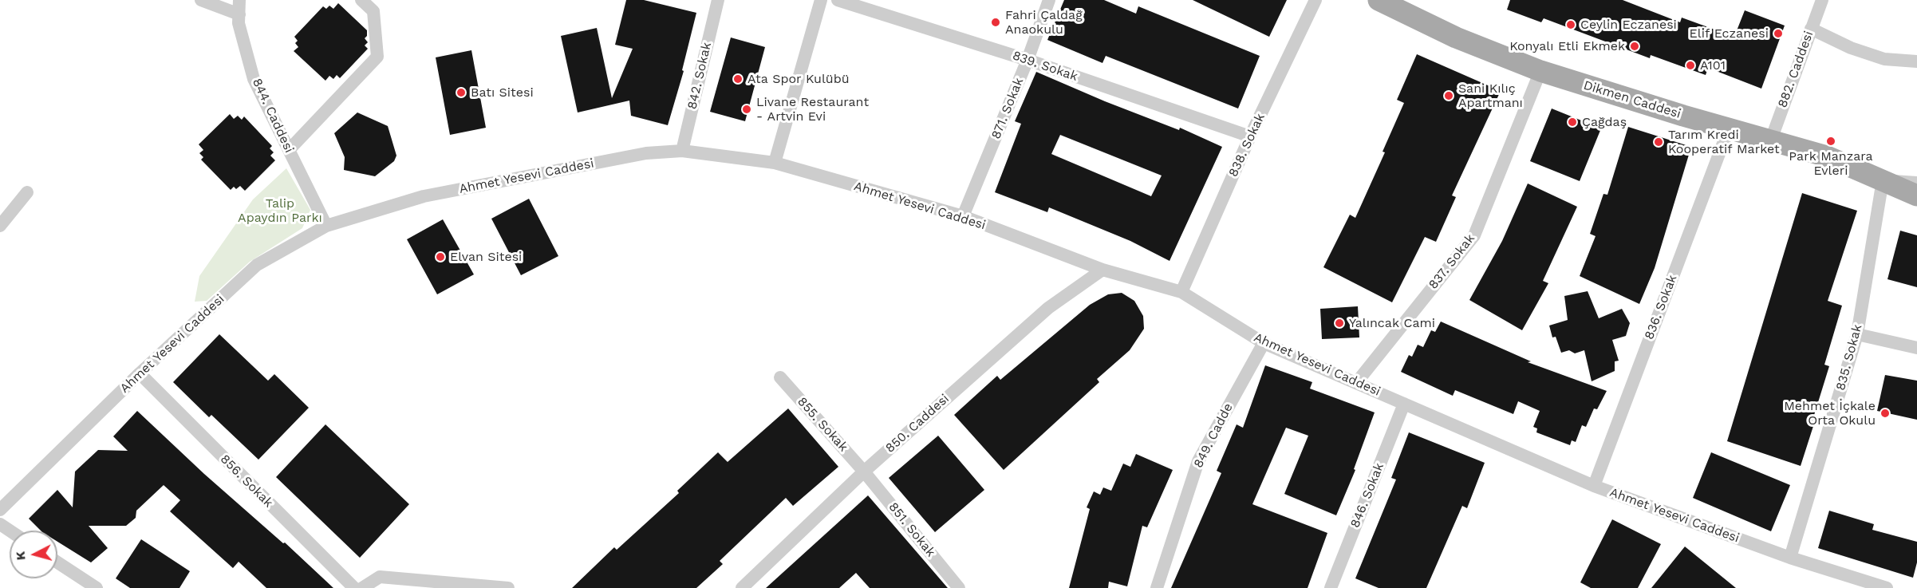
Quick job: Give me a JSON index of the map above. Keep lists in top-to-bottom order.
{
  "streets": {
    "main road": ["Dikmen Caddesi"],
    "street": [
      "839. Sokak",
      "882. Caddesi",
      "842. Sokak",
      "871. Sokak",
      "844. Caddesi",
      "838. Sokak",
      "Ahmet Yesevi Caddesi",
      "837. Sokak",
      "836. Sokak",
      "835. Sokak",
      "850. Caddesi",
      "855. Sokak",
      "849. Cadde",
      "856. Sokak",
      "846. Sokak",
      "851. Sokak"
    ]
  },
  "crossings": [
    ["839. Sokak", "871. Sokak"],
    ["839. Sokak", "838. Sokak"],
    ["882. Caddesi", "Dikmen Caddesi"],
    ["842. Sokak", "Ahmet Yesevi Caddesi"],
    ["Dikmen Caddesi", "837. Sokak"],
    ["Dikmen Caddesi", "836. Sokak"],
    ["Dikmen Caddesi", "835. Sokak"],
    ["871. Sokak", "Ahmet Yesevi Caddesi"],
    ["844. Caddesi", "Ahmet Yesevi Caddesi"],
    ["838. Sokak", "Ahmet Yesevi Caddesi"],
    ["Ahmet Yesevi Caddesi", "837. Sokak"],
    ["Ahmet Yesevi Caddesi", "836. Sokak"],
    ["Ahmet Yesevi Caddesi", "835. Sokak"],
    ["Ahmet Yesevi Caddesi", "850. Caddesi"],
    ["Ahmet Yesevi Caddesi", "849. Cadde"],
    ["Ahmet Yesevi Caddesi", "856. Sokak"],
    ["Ahmet Yesevi Caddesi", "846. Sokak"],
    ["850. Caddesi", "855. Sokak"],
    ["850. Caddesi", "851. Sokak"],
    ["855. Sokak", "851. Sokak"]
  ],
  "parks": ["Talip Apaydın Parkı"],
  "places": [
    "Fahri Çaldağ Anaokulu",
    "Ceylin Eczanesi",
    "Elif Eczanesi",
    "Konyalı Etli Ekmek",
    "A101",
    "Ata Spor Kulübü",
    "Batı Sitesi",
    "Sani Kılıç Apartmanı",
    "Livane Restaurant - Artvin Evi",
    "Çağdaş",
    "Park Manzara Evleri",
    "Tarım Kredi Kooperatif Market",
    "Elvan Sitesi",
    "Yalıncak Cami",
    "Mehmet İçkale Orta Okulu"
  ],
  "north": "left"
}
